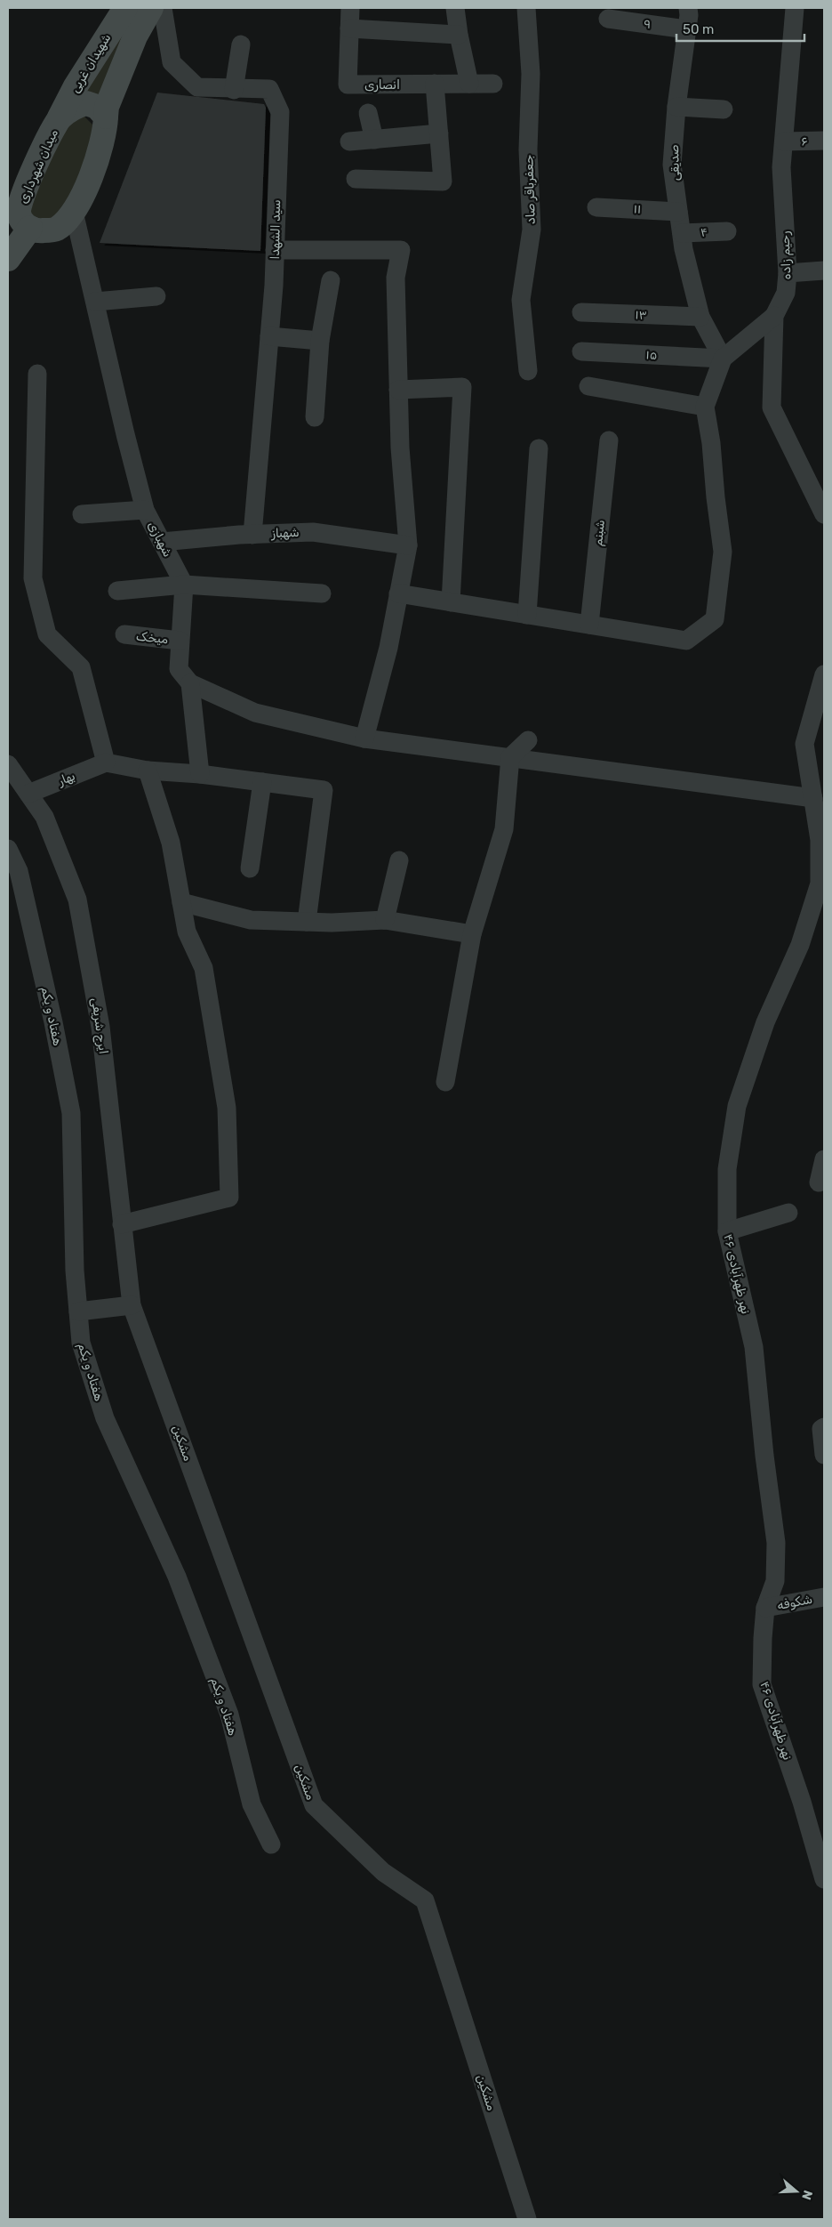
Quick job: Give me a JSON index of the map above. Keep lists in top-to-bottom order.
{
  "streets": {
    "main road": ["شهیدان غربی", "میدان شهرداری"],
    "street": [
      "۹",
      "انصاری",
      "۶",
      "صدیقی",
      "جعفرباقر صاد",
      "۱۱",
      "سید الشهدا",
      "۴",
      "رحیم زاده",
      "۱۳",
      "۱۵",
      "شهباز",
      "شبنم",
      "شهبازی",
      "میخک",
      "بهار",
      "هفتاد و یکم",
      "ایرج شریفی",
      "نهر ظهرآبادی ۴۶",
      "مشکین",
      "شکوفه"
    ]
  },
  "crossings": [
    ["۹", "صدیقی"],
    ["شهیدان غربی", "میدان شهرداری"],
    ["۶", "رحیم زاده"],
    ["صدیقی", "۱۱"],
    ["صدیقی", "۴"],
    ["صدیقی", "۱۳"],
    ["صدیقی", "۱۵"],
    ["سید الشهدا", "شهباز"],
    ["شهباز", "شهبازی"],
    ["بهار", "ایرج شریفی"],
    ["ایرج شریفی", "مشکین"],
    ["نهر ظهرآبادی ۴۶", "شکوفه"]
  ],
  "scale_bar": "50 m",
  "north": "right"
}
